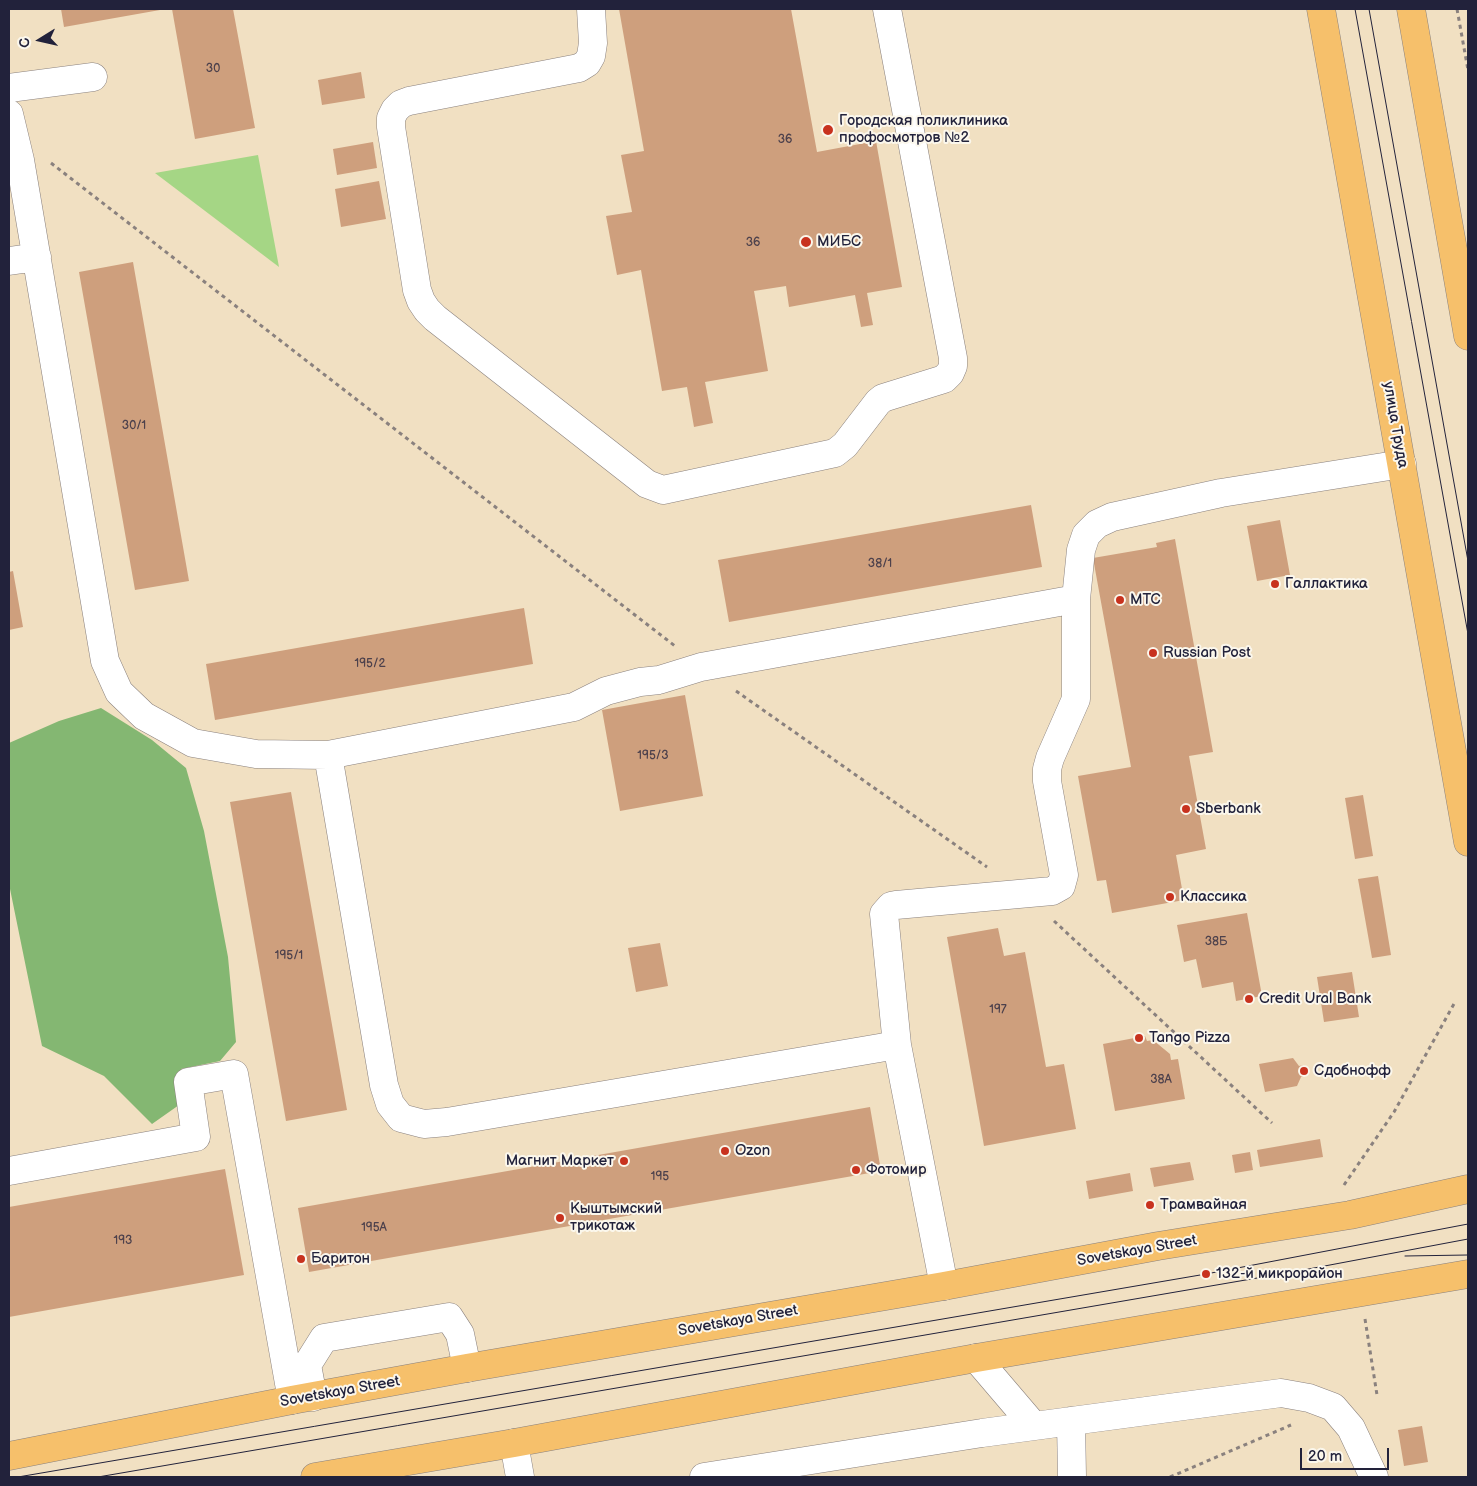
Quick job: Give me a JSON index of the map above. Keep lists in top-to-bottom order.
{
  "streets": {
    "main road": ["улица Труда", "Sovetskaya Street"]
  },
  "places": [
    "Городская поликлиника профосмотров №2",
    "МИБС",
    "Галлактика",
    "МТС",
    "Russian Post",
    "Sberbank",
    "Классика",
    "Credit Ural Bank",
    "Tango Pizza",
    "Сдобнофф",
    "Ozon",
    "Магнит Маркет",
    "Фотомир",
    "Трамвайная",
    "Кыштымский трикотаж",
    "Баритон",
    "132-й микрорайон"
  ],
  "house_numbers": [
    "30",
    "36",
    "36",
    "30/1",
    "38/1",
    "195/2",
    "195/3",
    "38Б",
    "195/1",
    "197",
    "38А",
    "195",
    "195А",
    "193"
  ],
  "scale_bar": "20 m",
  "north": "left"
}
